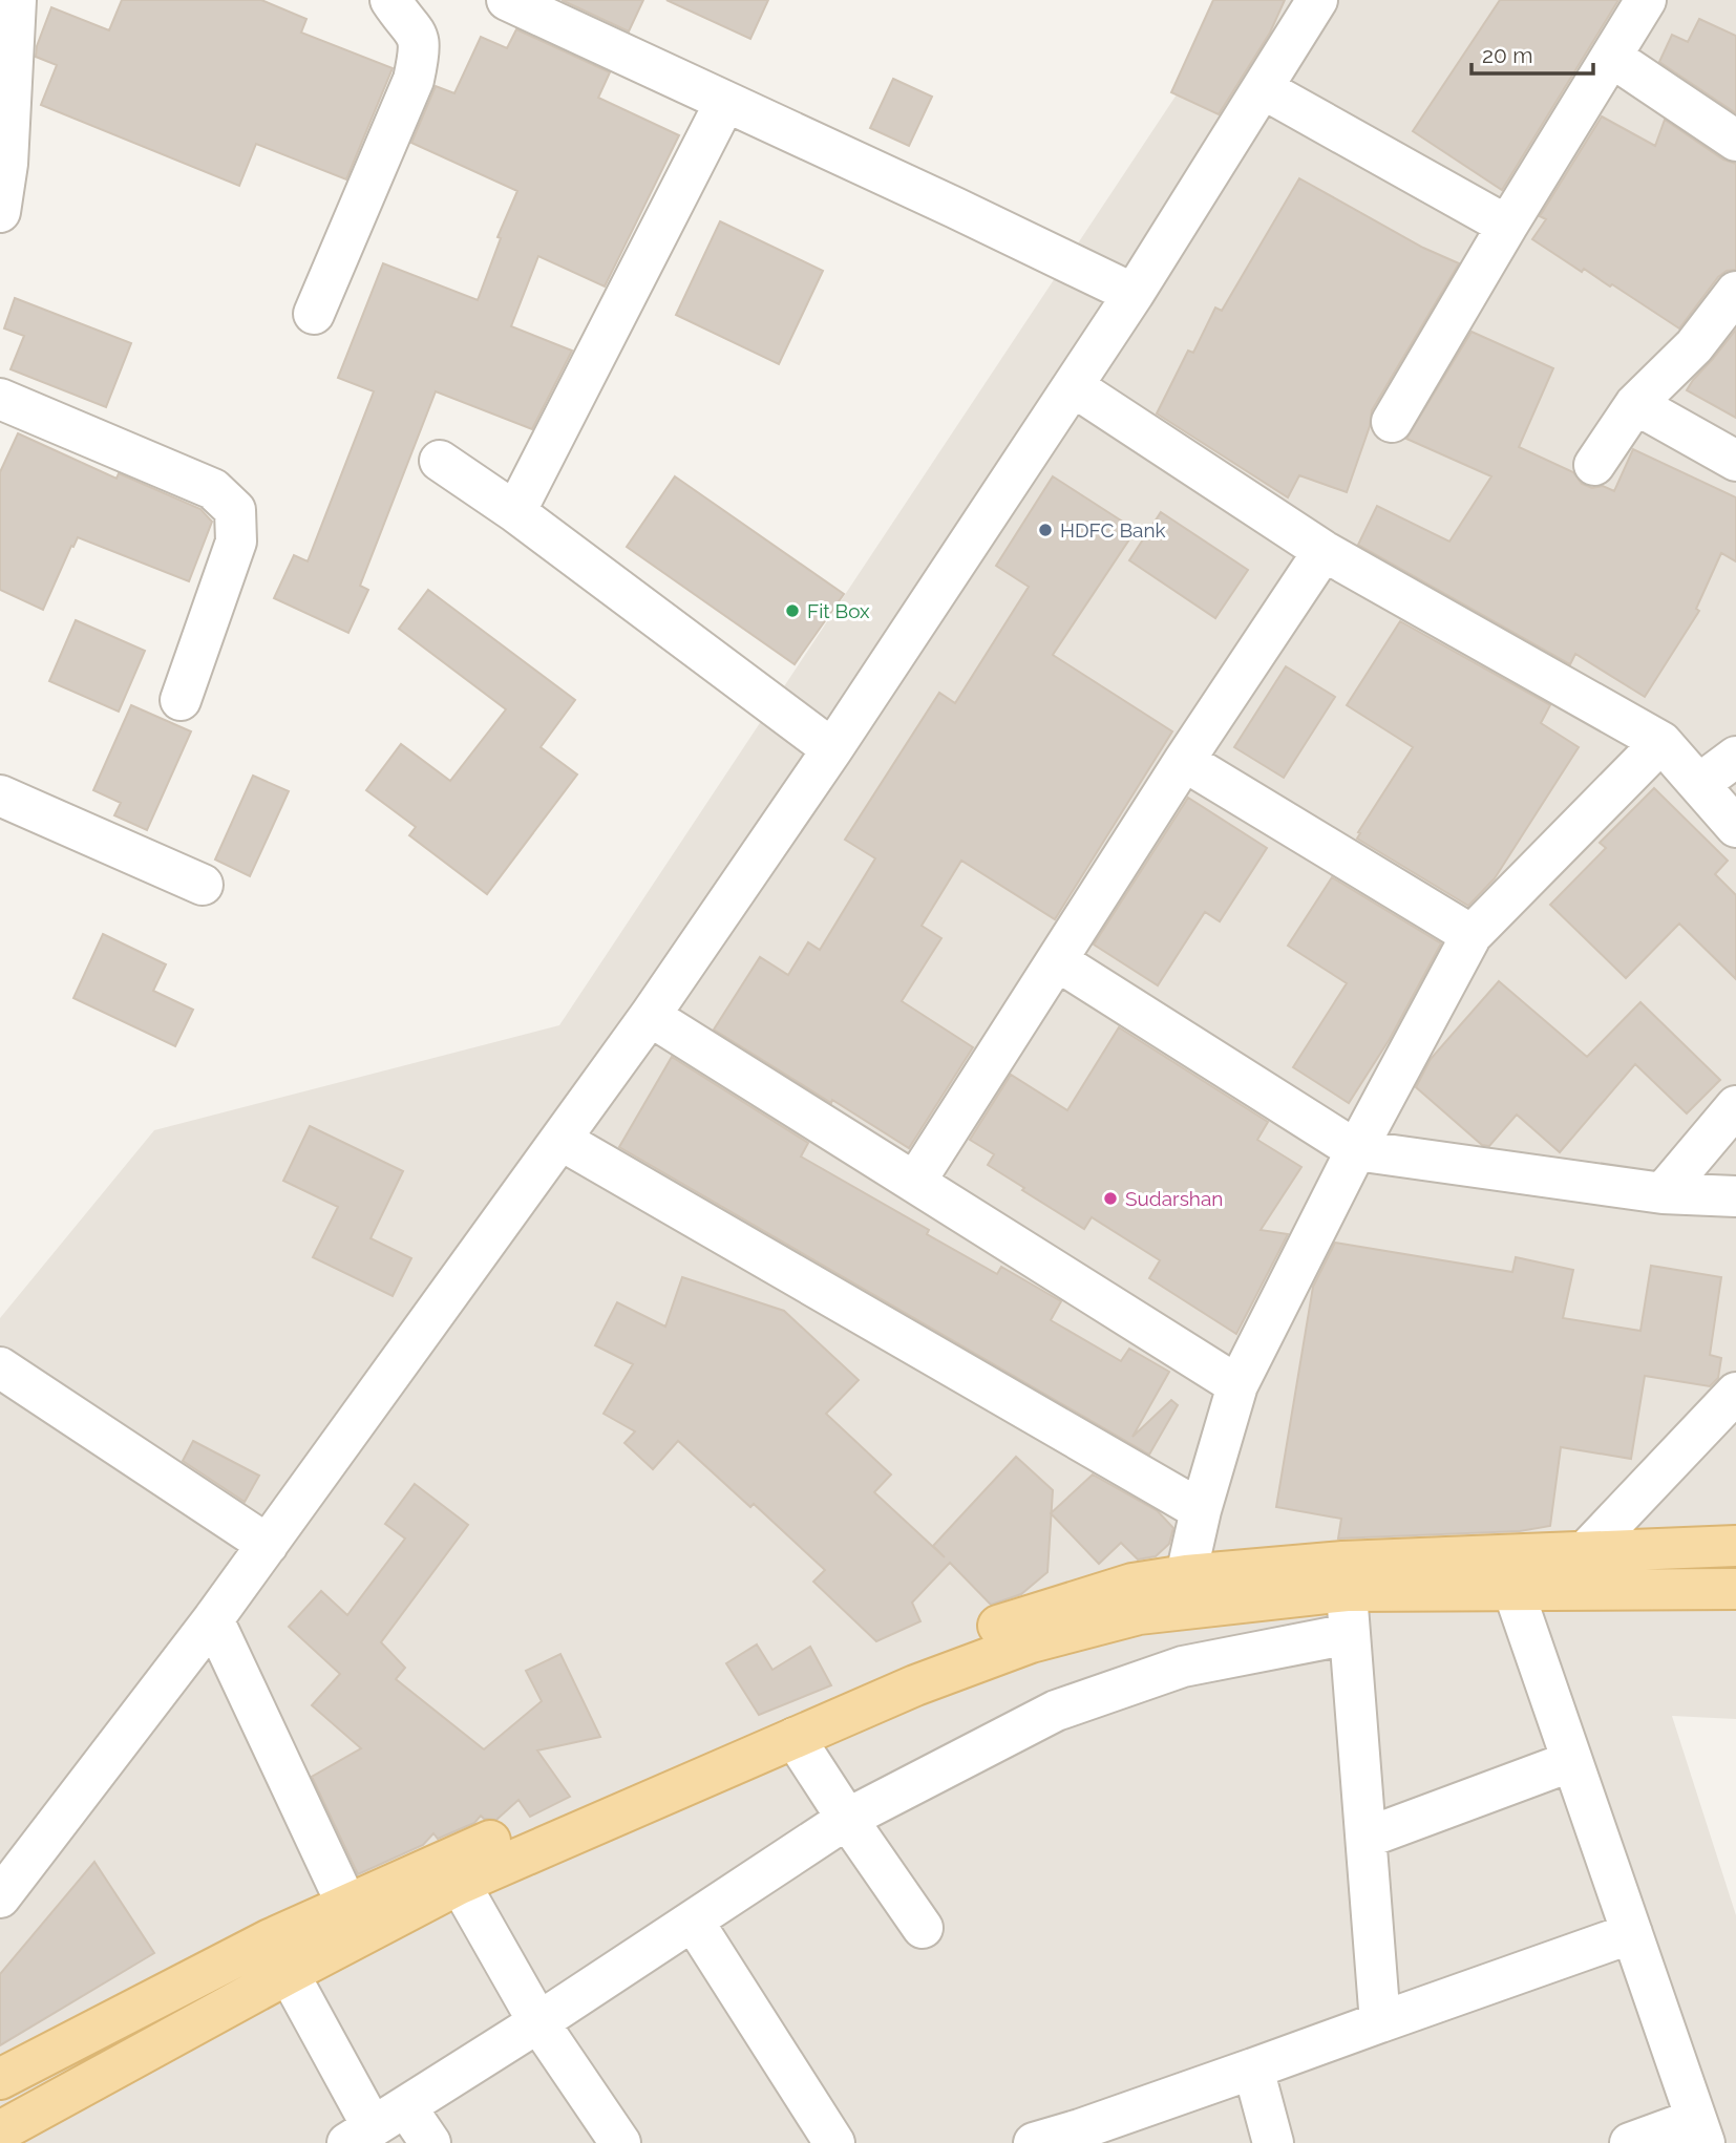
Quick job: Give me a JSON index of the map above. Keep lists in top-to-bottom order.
{
  "places": ["HDFC Bank", "Fit Box", "Sudarshan"],
  "scale_bar": "20 m"
}
